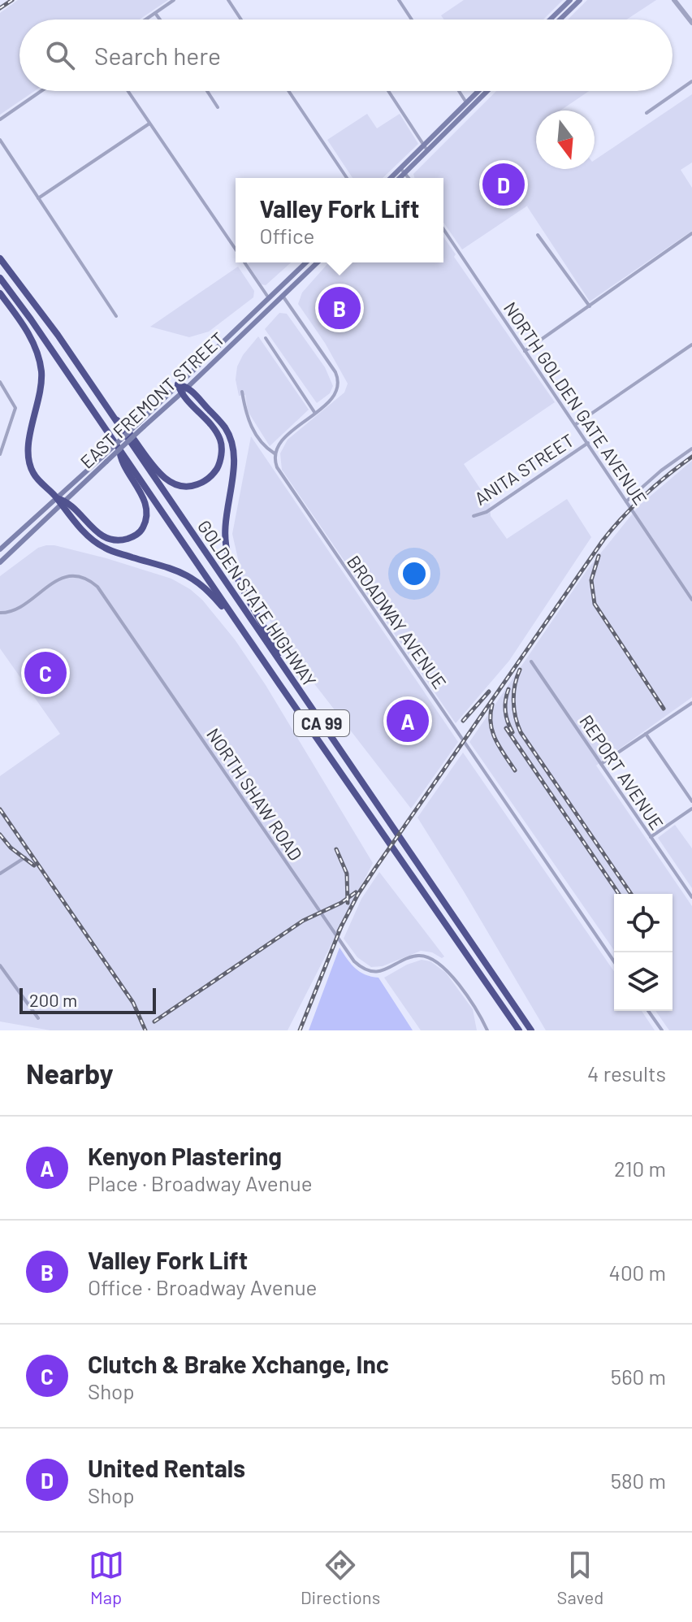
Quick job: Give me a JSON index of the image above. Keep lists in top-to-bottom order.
{
  "streets": {
    "highway": ["GOLDEN STATE HIGHWAY", "CA 99"],
    "main road": ["EAST FREMONT STREET"],
    "street": [
      "NORTH GOLDEN GATE AVENUE",
      "ANITA STREET",
      "BROADWAY AVENUE",
      "REPORT AVENUE",
      "NORTH SHAW ROAD"
    ]
  },
  "crossings": [
    ["NORTH GOLDEN GATE AVENUE", "ANITA STREET"]
  ],
  "scale_bar": "200 m",
  "north": "bottom",
  "page": {
    "search": "Search here",
    "pins": [
      "D",
      "B",
      "C",
      "A"
    ],
    "popup": ["Valley Fork Lift", "Office"],
    "scale": "200 m",
    "heading": ["Nearby", "4 results"],
    "list": [
      {
        "mark": "A",
        "name": "Kenyon Plastering",
        "note": "Place · Broadway Avenue",
        "value": "210 m"
      },
      {
        "mark": "B",
        "name": "Valley Fork Lift",
        "note": "Office · Broadway Avenue",
        "value": "400 m"
      },
      {
        "mark": "C",
        "name": "Clutch & Brake Xchange, Inc",
        "note": "Shop",
        "value": "560 m"
      },
      {
        "mark": "D",
        "name": "United Rentals",
        "note": "Shop",
        "value": "580 m"
      }
    ],
    "nav": ["Map", "Directions", "Saved"]
  }
}
